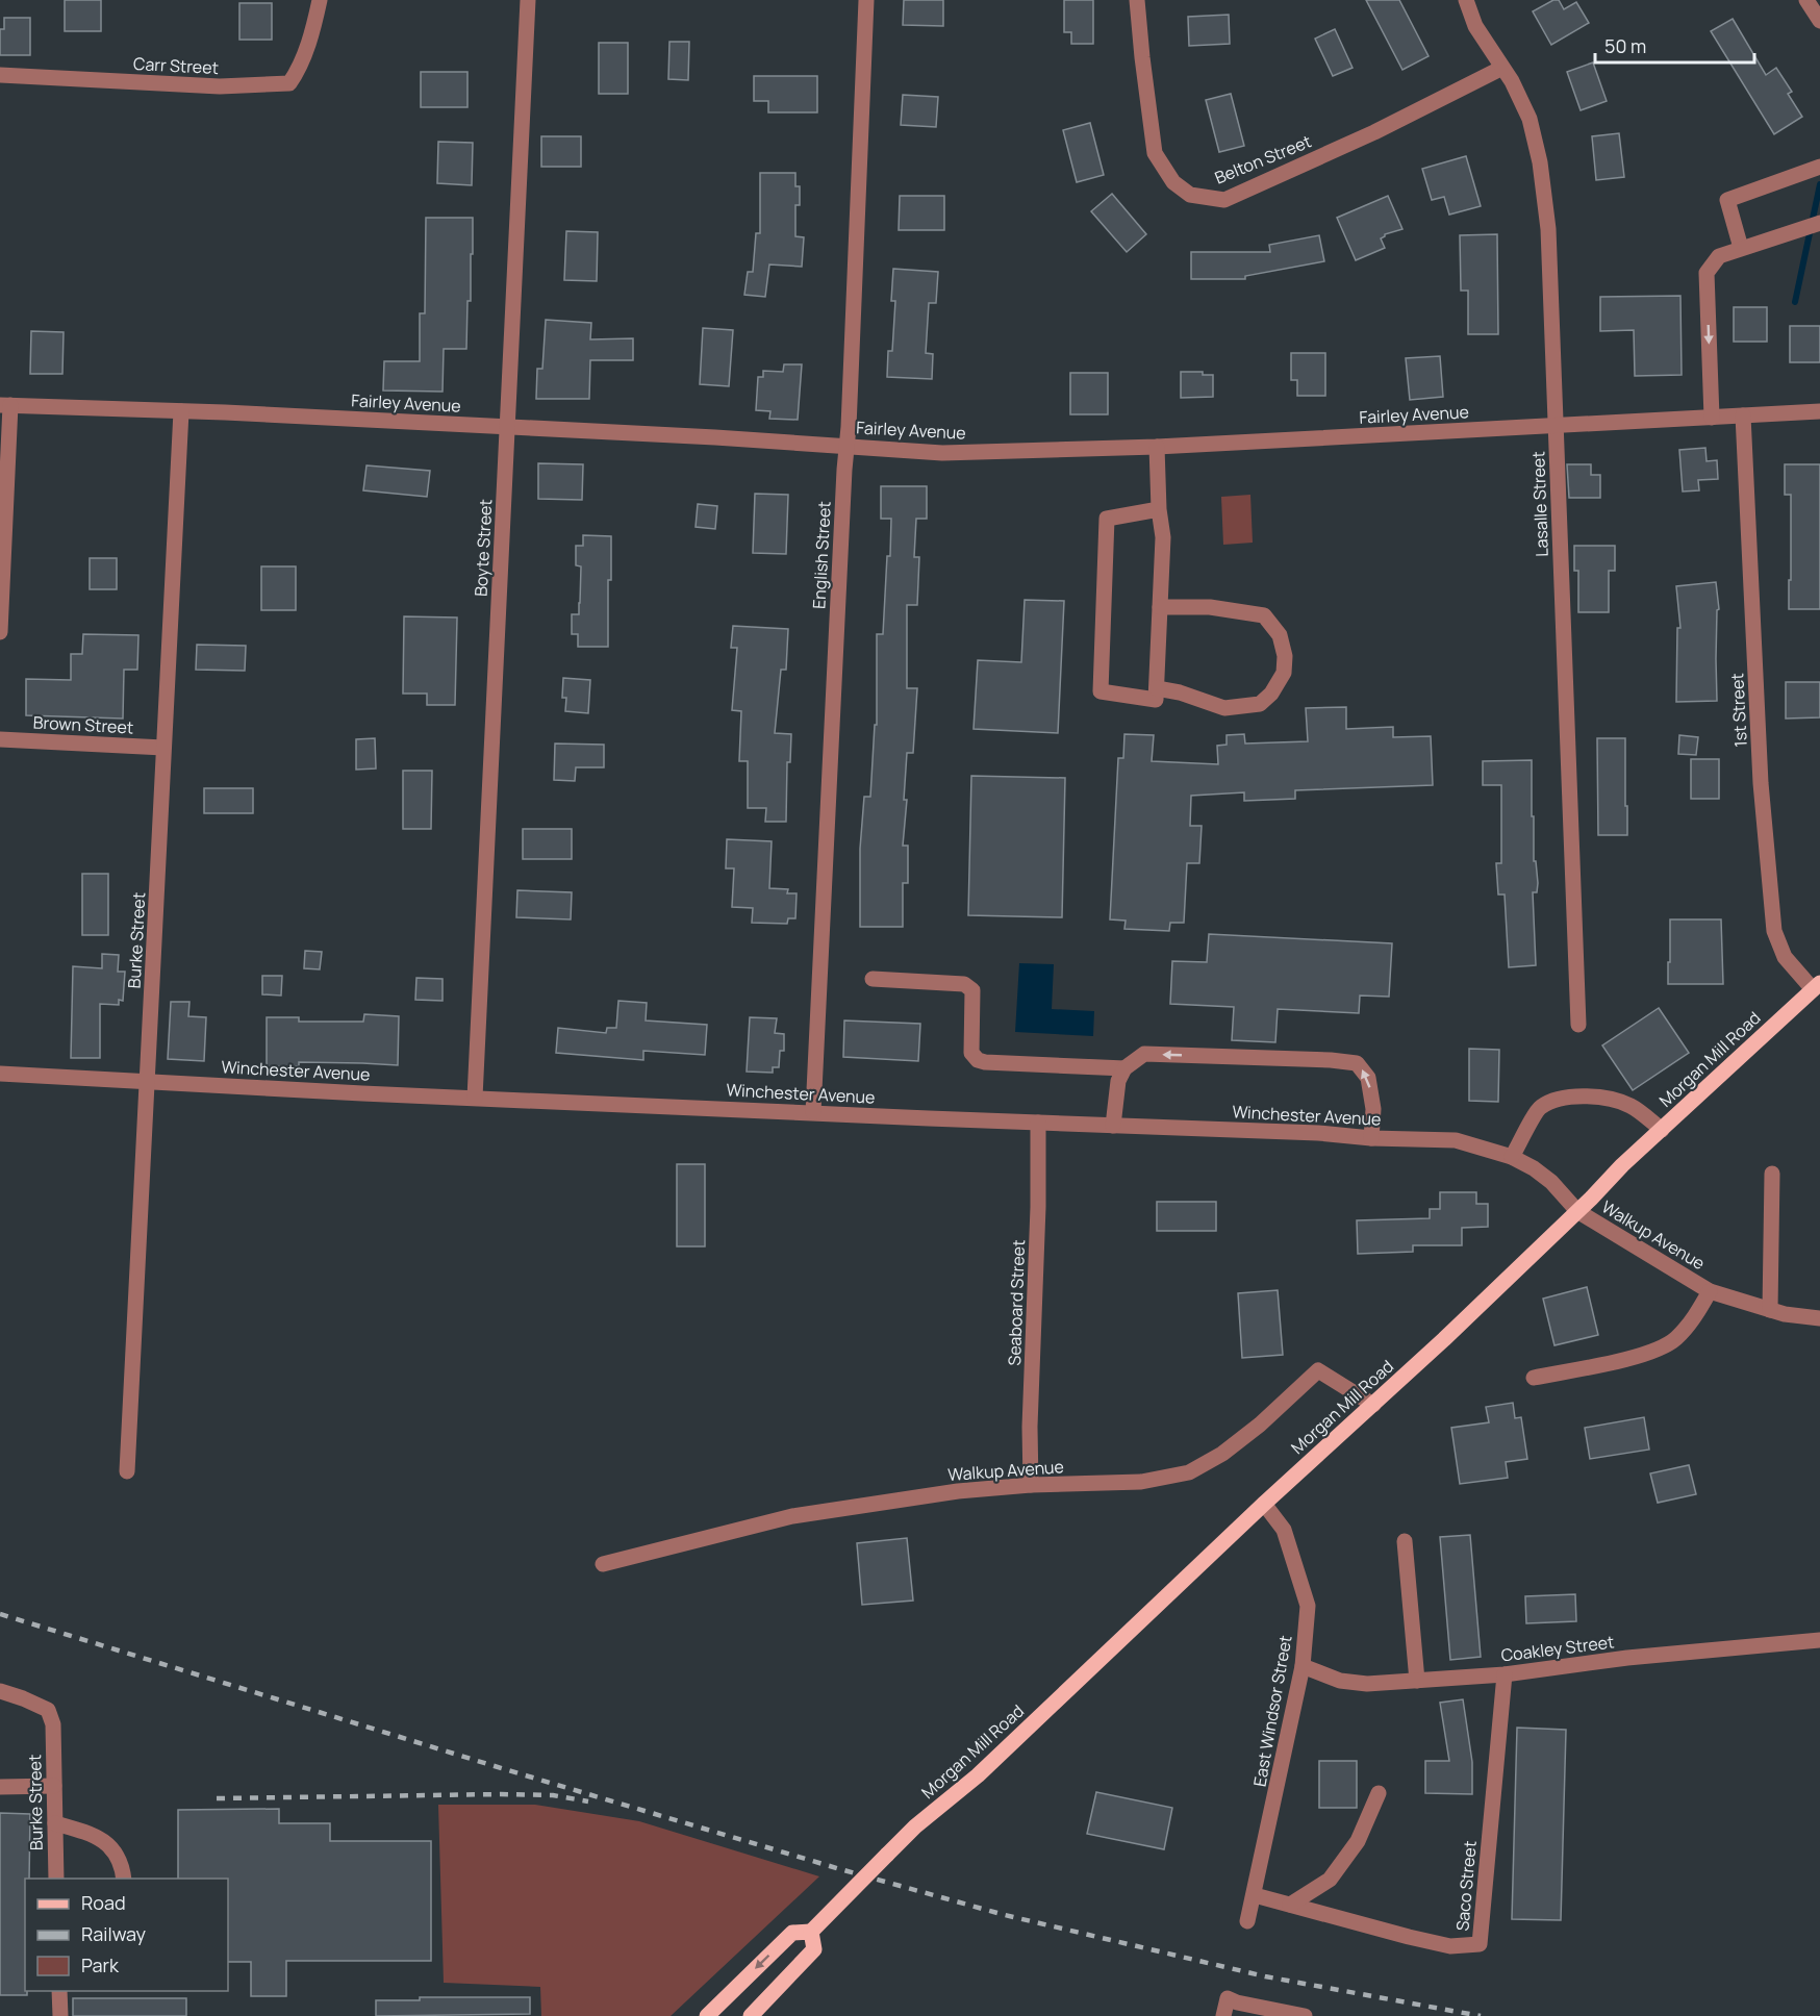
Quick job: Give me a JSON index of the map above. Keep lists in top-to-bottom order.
{
  "streets": {
    "main road": ["Morgan Mill Road"],
    "street": [
      "Carr Street",
      "Belton Street",
      "Fairley Avenue",
      "Lasalle Street",
      "Boyte Street",
      "English Street",
      "1st Street",
      "Brown Street",
      "Burke Street",
      "Winchester Avenue",
      "Walkup Avenue",
      "Seaboard Street",
      "Coakley Street",
      "East Windsor Street",
      "Saco Street"
    ]
  },
  "crossings": [
    ["Belton Street", "Lasalle Street"],
    ["Fairley Avenue", "Lasalle Street"],
    ["Fairley Avenue", "Boyte Street"],
    ["Fairley Avenue", "English Street"],
    ["Fairley Avenue", "1st Street"],
    ["Fairley Avenue", "Burke Street"],
    ["Boyte Street", "Winchester Avenue"],
    ["English Street", "Winchester Avenue"],
    ["1st Street", "Morgan Mill Road"],
    ["Brown Street", "Burke Street"],
    ["Burke Street", "Winchester Avenue"],
    ["Morgan Mill Road", "Winchester Avenue"],
    ["Morgan Mill Road", "Walkup Avenue"],
    ["Morgan Mill Road", "East Windsor Street"],
    ["Winchester Avenue", "Walkup Avenue"],
    ["Winchester Avenue", "Seaboard Street"],
    ["Walkup Avenue", "Seaboard Street"],
    ["Coakley Street", "East Windsor Street"],
    ["Coakley Street", "Saco Street"],
    ["East Windsor Street", "Saco Street"]
  ],
  "legend": ["Road", "Railway", "Park"],
  "scale_bar": "50 m"
}
